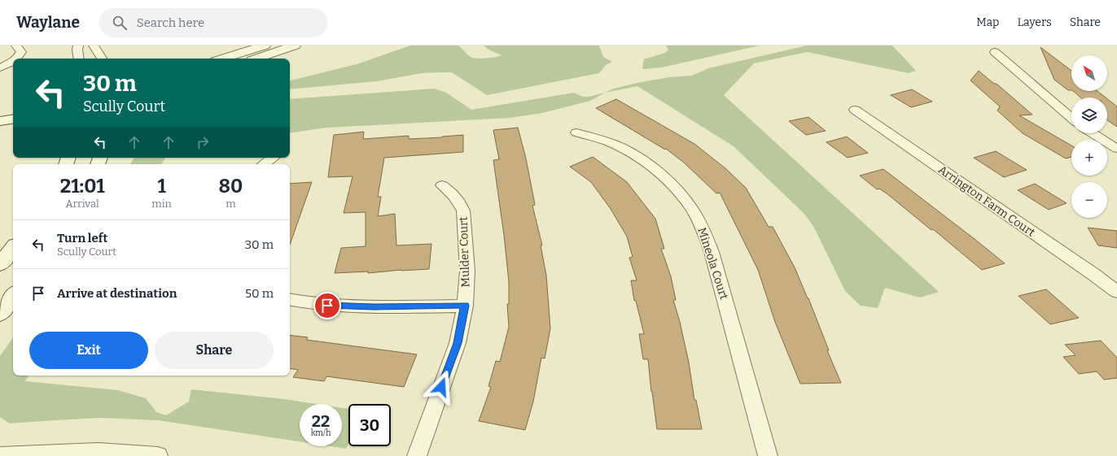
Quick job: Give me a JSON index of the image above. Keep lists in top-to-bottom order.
{
  "streets": {
    "street": ["Arrington Farm Court", "Mulder Court", "Mineola Court"]
  },
  "north": "top left",
  "page": {
    "header": "Waylane",
    "search": "Search here",
    "nav": ["Map", "Layers", "Share"],
    "map_buttons": ["+", "−"],
    "turn": ["30 m", "Scully Court"],
    "eta": [
      "21:01",
      "Arrival",
      "1",
      "min",
      "80",
      "m"
    ],
    "list": [
      {
        "name": "Turn left",
        "note": "Scully Court",
        "value": "30 m"
      },
      {
        "name": "Arrive at destination",
        "value": "50 m"
      }
    ],
    "buttons": ["Exit", "Share"],
    "speed": "22 km/h",
    "limit": "30"
  }
}
